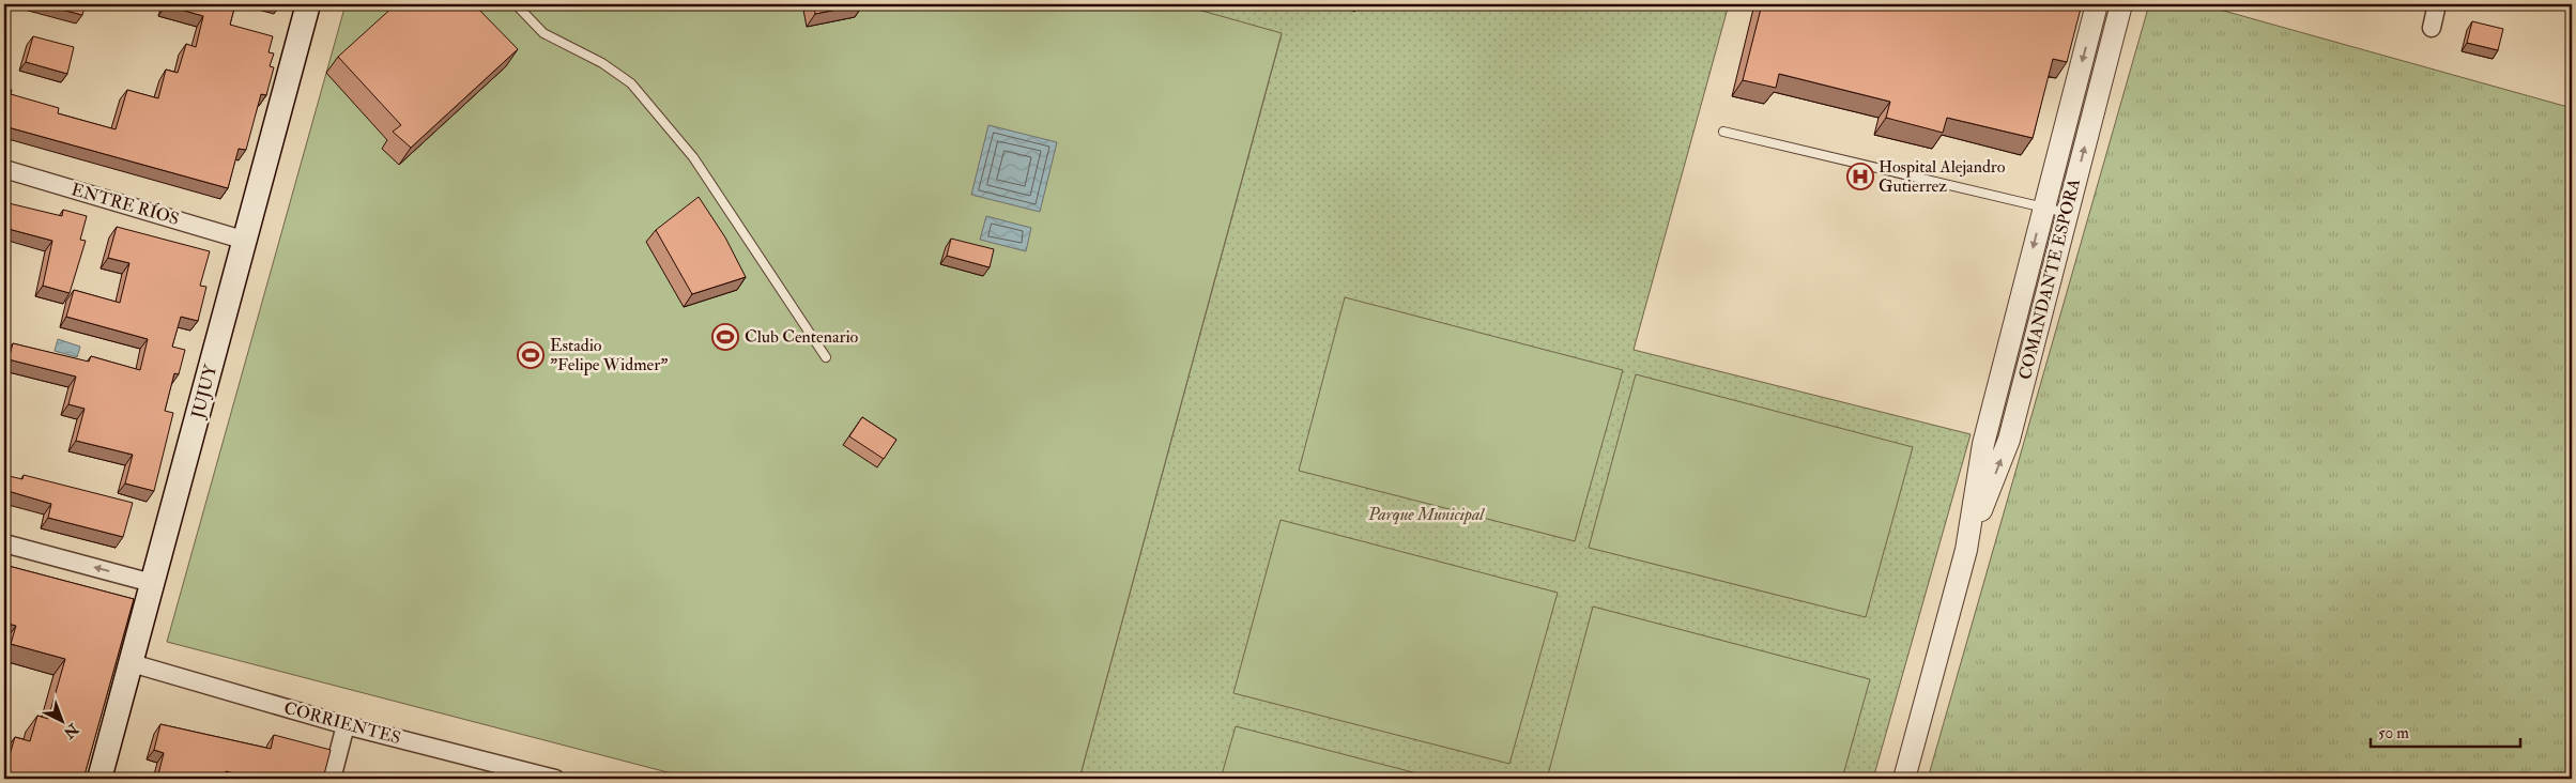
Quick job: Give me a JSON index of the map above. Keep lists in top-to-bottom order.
{
  "streets": {
    "main road": ["JUJUY"],
    "street": ["ENTRE RÍOS", "COMANDANTE ESPORA", "CORRIENTES"]
  },
  "crossings": [
    ["ENTRE RÍOS", "JUJUY"],
    ["JUJUY", "CORRIENTES"]
  ],
  "parks": ["Parque Municipal"],
  "places": {
    "hospital": ["Hospital Alejandro Gutierrez"],
    "sports": ["Club Centenario", "Estadio \"Felipe Widmer\""]
  },
  "scale_bar": "50 m",
  "north": "bottom right"
}
